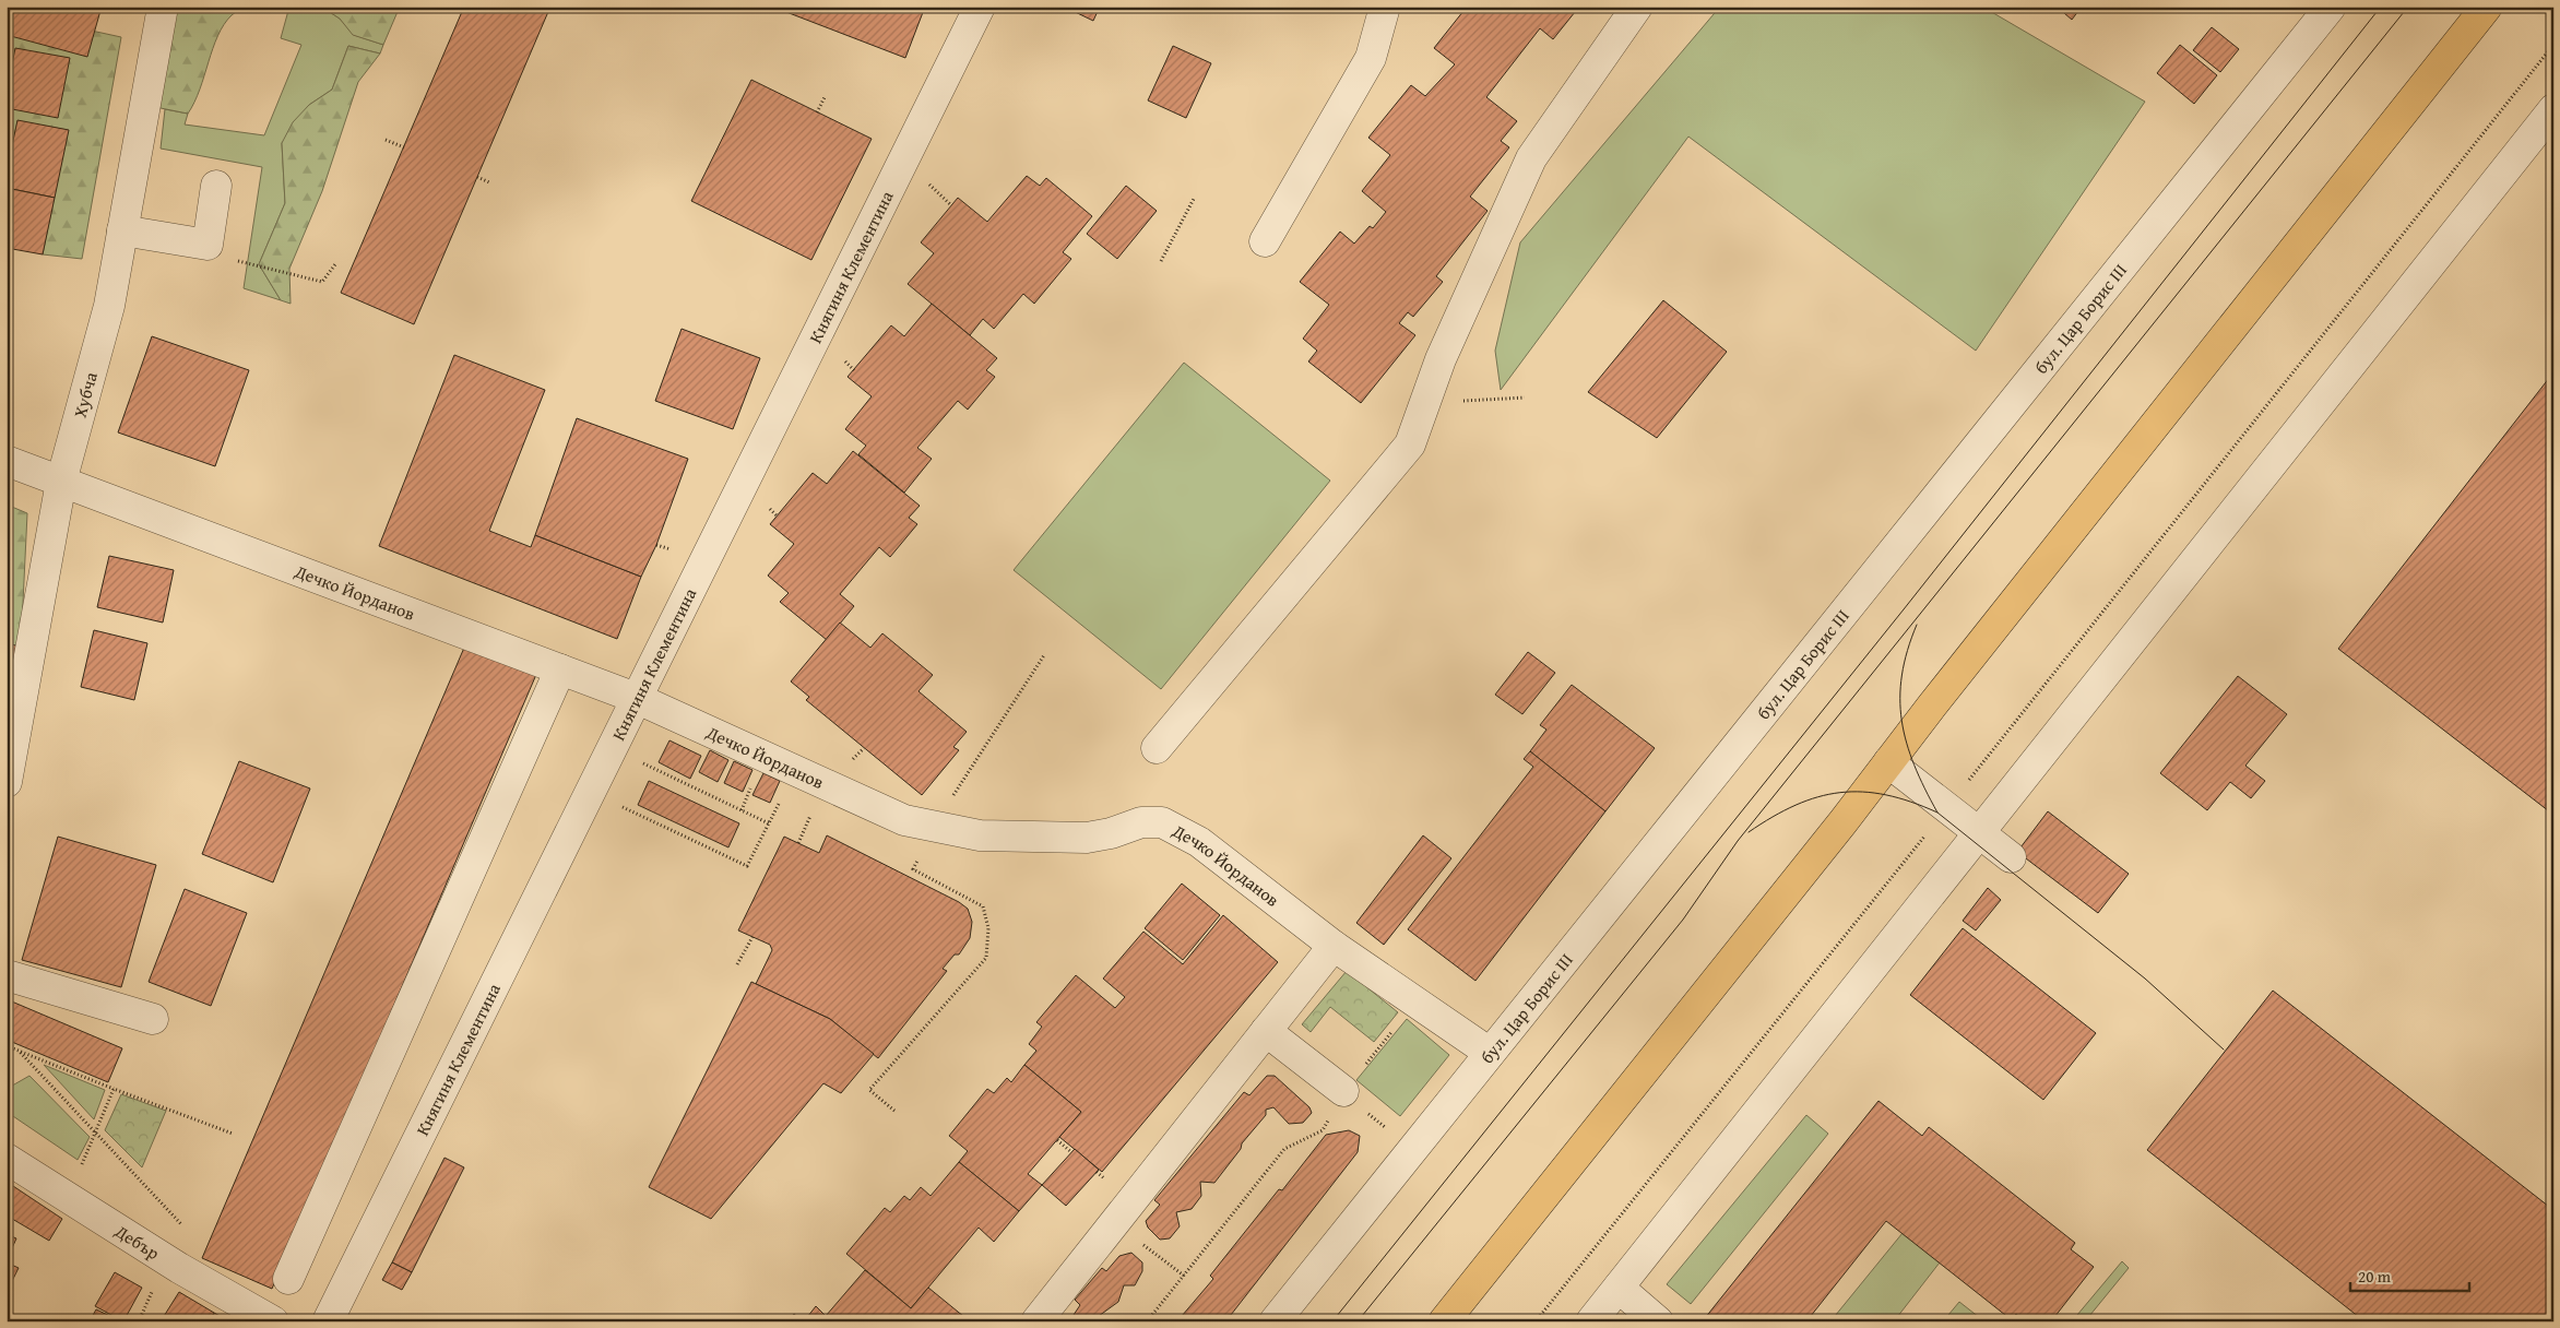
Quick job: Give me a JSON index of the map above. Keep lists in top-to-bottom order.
{
  "streets": {
    "street": [
      "Княгиня Клементина",
      "бул. Цар Борис III",
      "Хубча",
      "Дечко Йорданов",
      "Дебър"
    ]
  },
  "crossings": [
    ["Княгиня Клементина", "Дечко Йорданов"],
    ["бул. Цар Борис III", "Дечко Йорданов"],
    ["Хубча", "Дечко Йорданов"]
  ],
  "scale_bar": "20 m"
}
